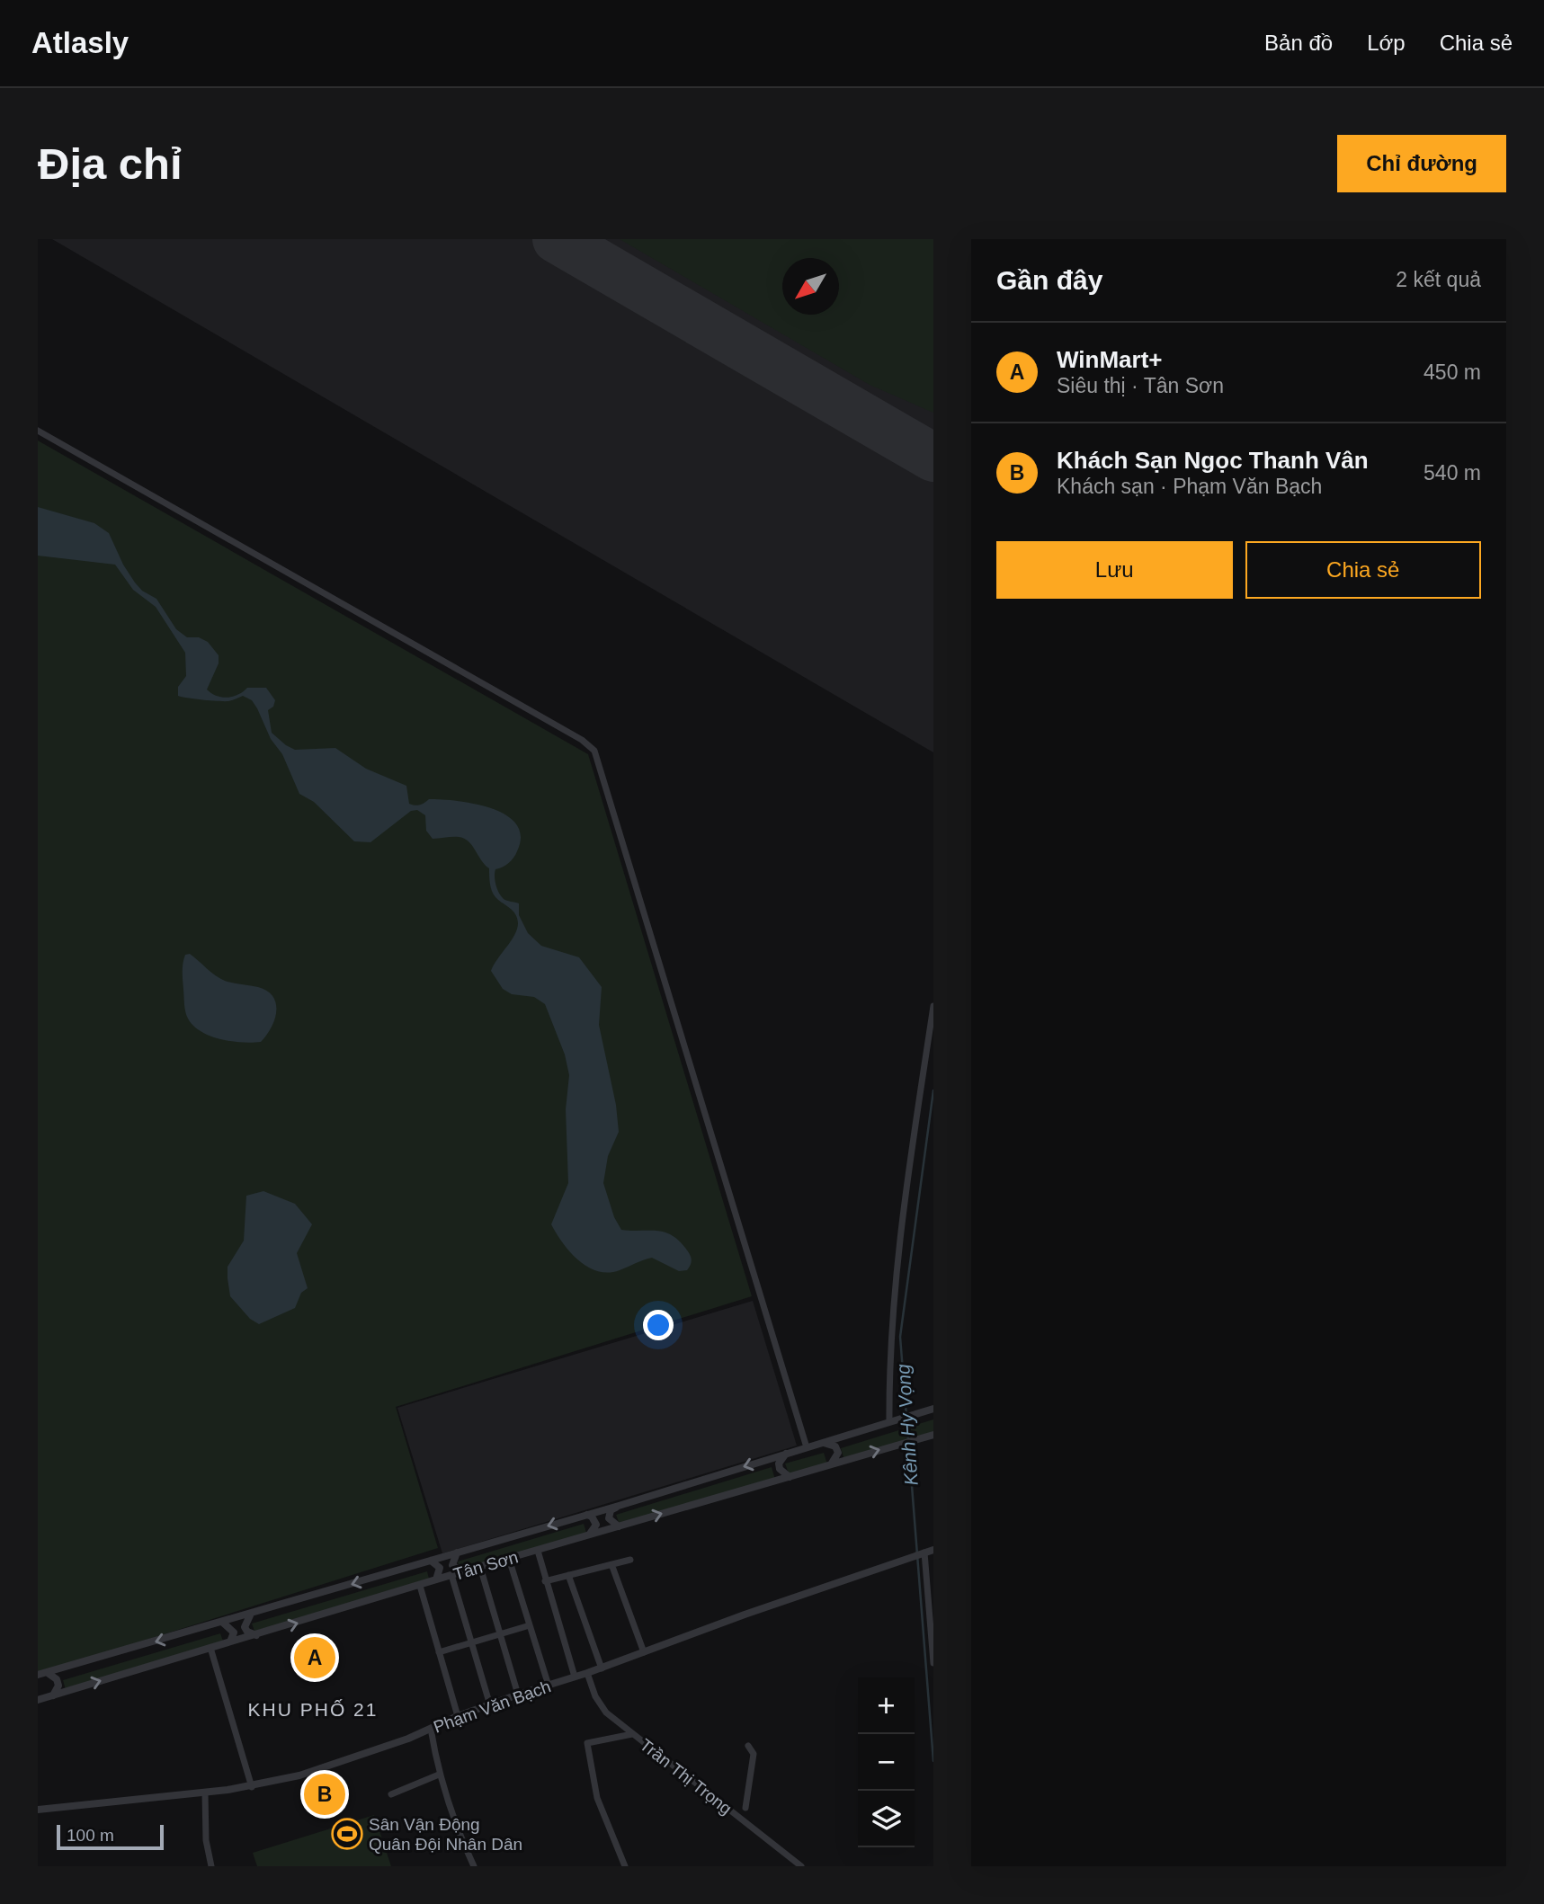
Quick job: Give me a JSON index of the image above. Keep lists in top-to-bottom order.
{
  "streets": {
    "street": ["Tân Sơn", "Phạm Văn Bạch", "Trần Thị Trọng"]
  },
  "crossings": [
    ["Phạm Văn Bạch", "Trần Thị Trọng"]
  ],
  "districts": ["KHU PHỐ 21"],
  "water": ["Kênh Hy Vọng"],
  "places": {
    "sports": ["Sân Vận Động Quân Đội Nhân Dân"]
  },
  "scale_bar": "100 m",
  "north": "bottom left",
  "page": {
    "header": "Atlasly",
    "nav": ["Bản đồ", "Lớp", "Chia sẻ"],
    "buttons": [
      "Chỉ đường",
      ["Lưu", "Chia sẻ"]
    ],
    "title": "Địa chỉ",
    "heading": ["Gần đây", "2 kết quả"],
    "list": [
      {
        "mark": "A",
        "name": "WinMart+",
        "note": "Siêu thị · Tân Sơn",
        "value": "450 m"
      },
      {
        "mark": "B",
        "name": "Khách Sạn Ngọc Thanh Vân",
        "note": "Khách sạn · Phạm Văn Bạch",
        "value": "540 m"
      }
    ],
    "pins": ["A", "B"],
    "map_buttons": ["+", "−"],
    "scale": "100 m"
  }
}
